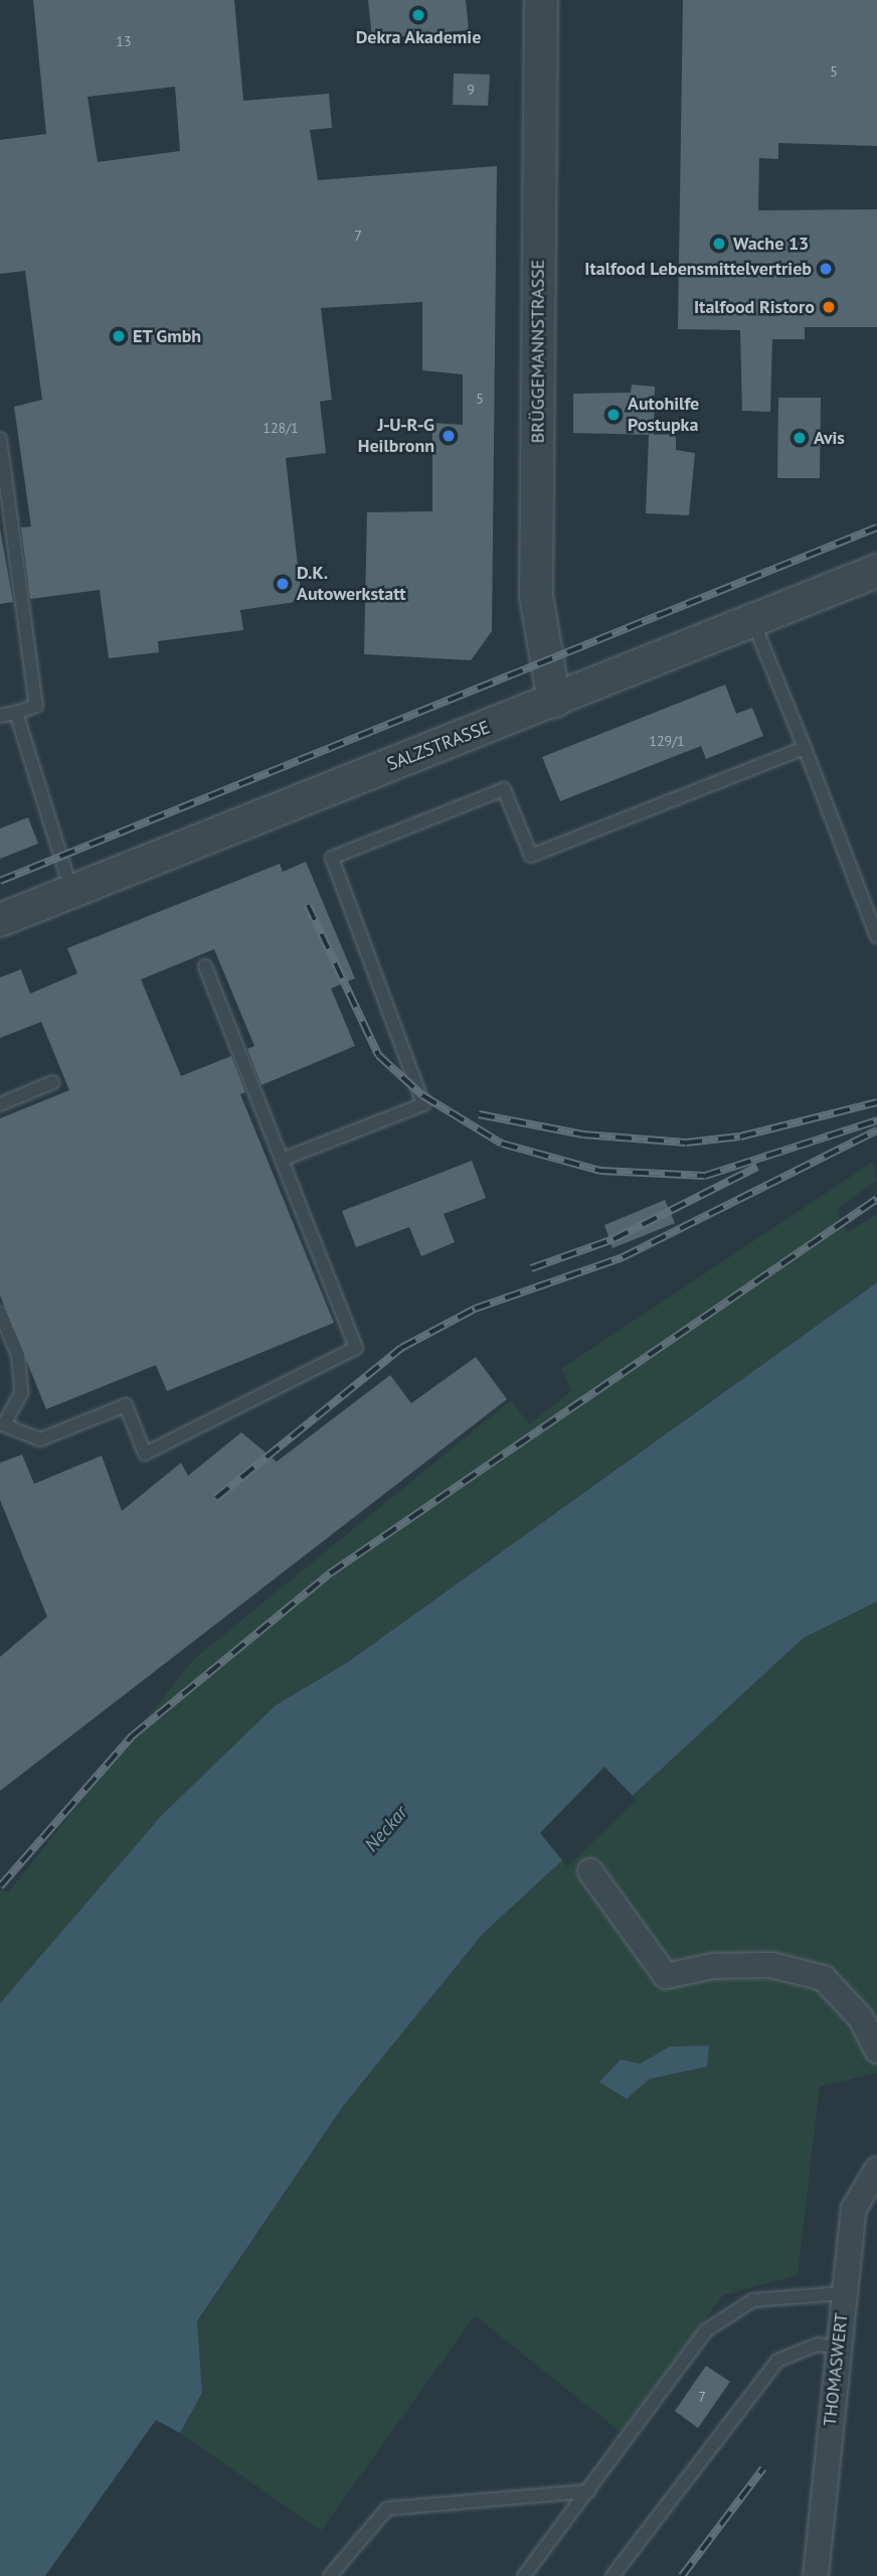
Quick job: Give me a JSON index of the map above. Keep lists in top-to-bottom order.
{
  "streets": {
    "street": ["BRÜGGEMANNSTRASSE", "SALZSTRASSE", "THOMASWERT"]
  },
  "crossings": [
    ["BRÜGGEMANNSTRASSE", "SALZSTRASSE"]
  ],
  "water": ["Neckar"],
  "places": [
    "Dekra Akademie",
    "Wache 13",
    "Italfood Lebensmittelvertrieb",
    "Italfood Ristoro",
    "ET Gmbh",
    "Autohilfe Postupka",
    "J⁃U⁃R⁃G Heilbronn",
    "Avis",
    "D.K. Autowerkstatt"
  ],
  "house_numbers": [
    "13",
    "5",
    "9",
    "7",
    "5",
    "128/1",
    "129/1",
    "7"
  ]
}
